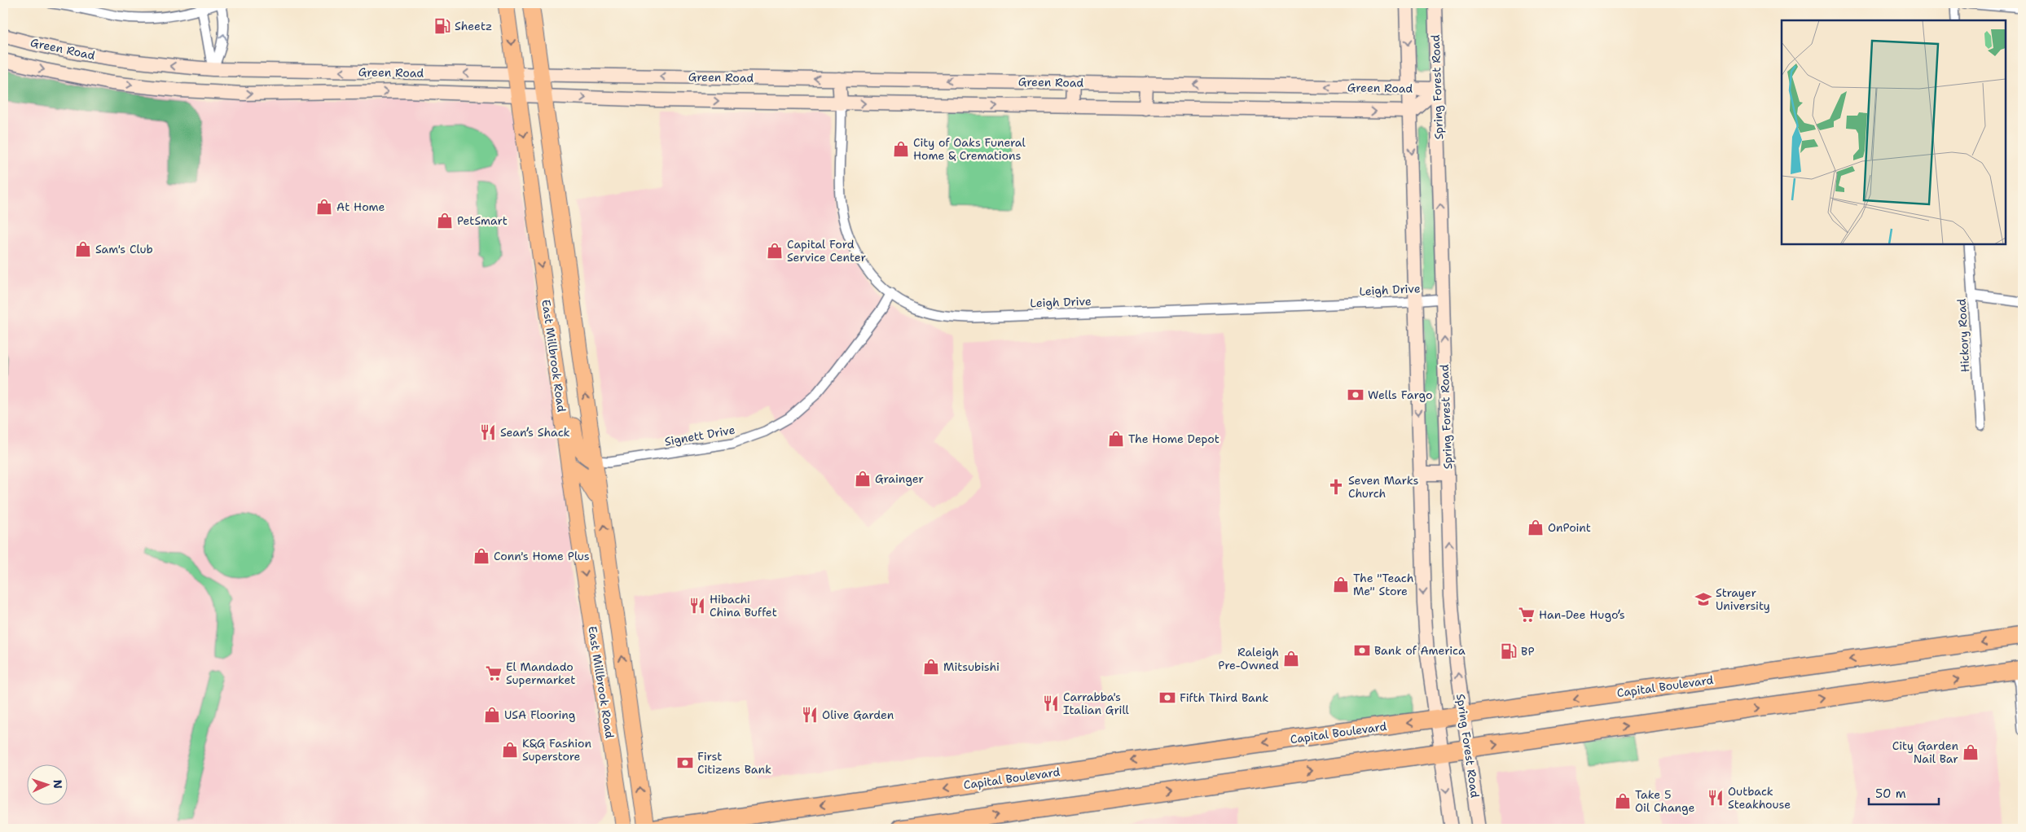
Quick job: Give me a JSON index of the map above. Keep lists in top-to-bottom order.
{
  "streets": {
    "highway": ["Capital Boulevard"],
    "main road": ["East Millbrook Road"],
    "street": [
      "Green Road",
      "Spring Forest Road",
      "Leigh Drive",
      "Hickory Road",
      "Signett Drive"
    ]
  },
  "crossings": [
    ["Green Road", "Spring Forest Road"],
    ["Green Road", "Leigh Drive"],
    ["Green Road", "East Millbrook Road"],
    ["Spring Forest Road", "Leigh Drive"],
    ["Spring Forest Road", "Capital Boulevard"],
    ["Leigh Drive", "Signett Drive"],
    ["East Millbrook Road", "Signett Drive"]
  ],
  "places": {
    "fuel station": ["Sheetz", "BP"],
    "shop": [
      "City of Oaks Funeral Home & Cremations",
      "At Home",
      "PetSmart",
      "Sam's Club",
      "Capital Ford Service Center",
      "The Home Depot",
      "Grainger",
      "OnPoint",
      "Conn's Home Plus",
      "The \"Teach Me\" Store",
      "Raleigh Pre-Owned",
      "Mitsubishi",
      "USA Flooring",
      "K&G Fashion Superstore",
      "City Garden Nail Bar",
      "Take 5 Oil Change"
    ],
    "bank": [
      "Wells Fargo",
      "Bank of America",
      "Fifth Third Bank",
      "First Citizens Bank"
    ],
    "restaurant": [
      "Sean’s Shack",
      "Hibachi China Buffet",
      "Carrabba's Italian Grill",
      "Olive Garden",
      "Outback Steakhouse"
    ],
    "church": ["Seven Marks Church"],
    "school or university": ["Strayer University"],
    "supermarket": ["Han-Dee Hugo’s", "El Mandado Supermarket"]
  },
  "scale_bar": "50 m",
  "north": "right"
}
